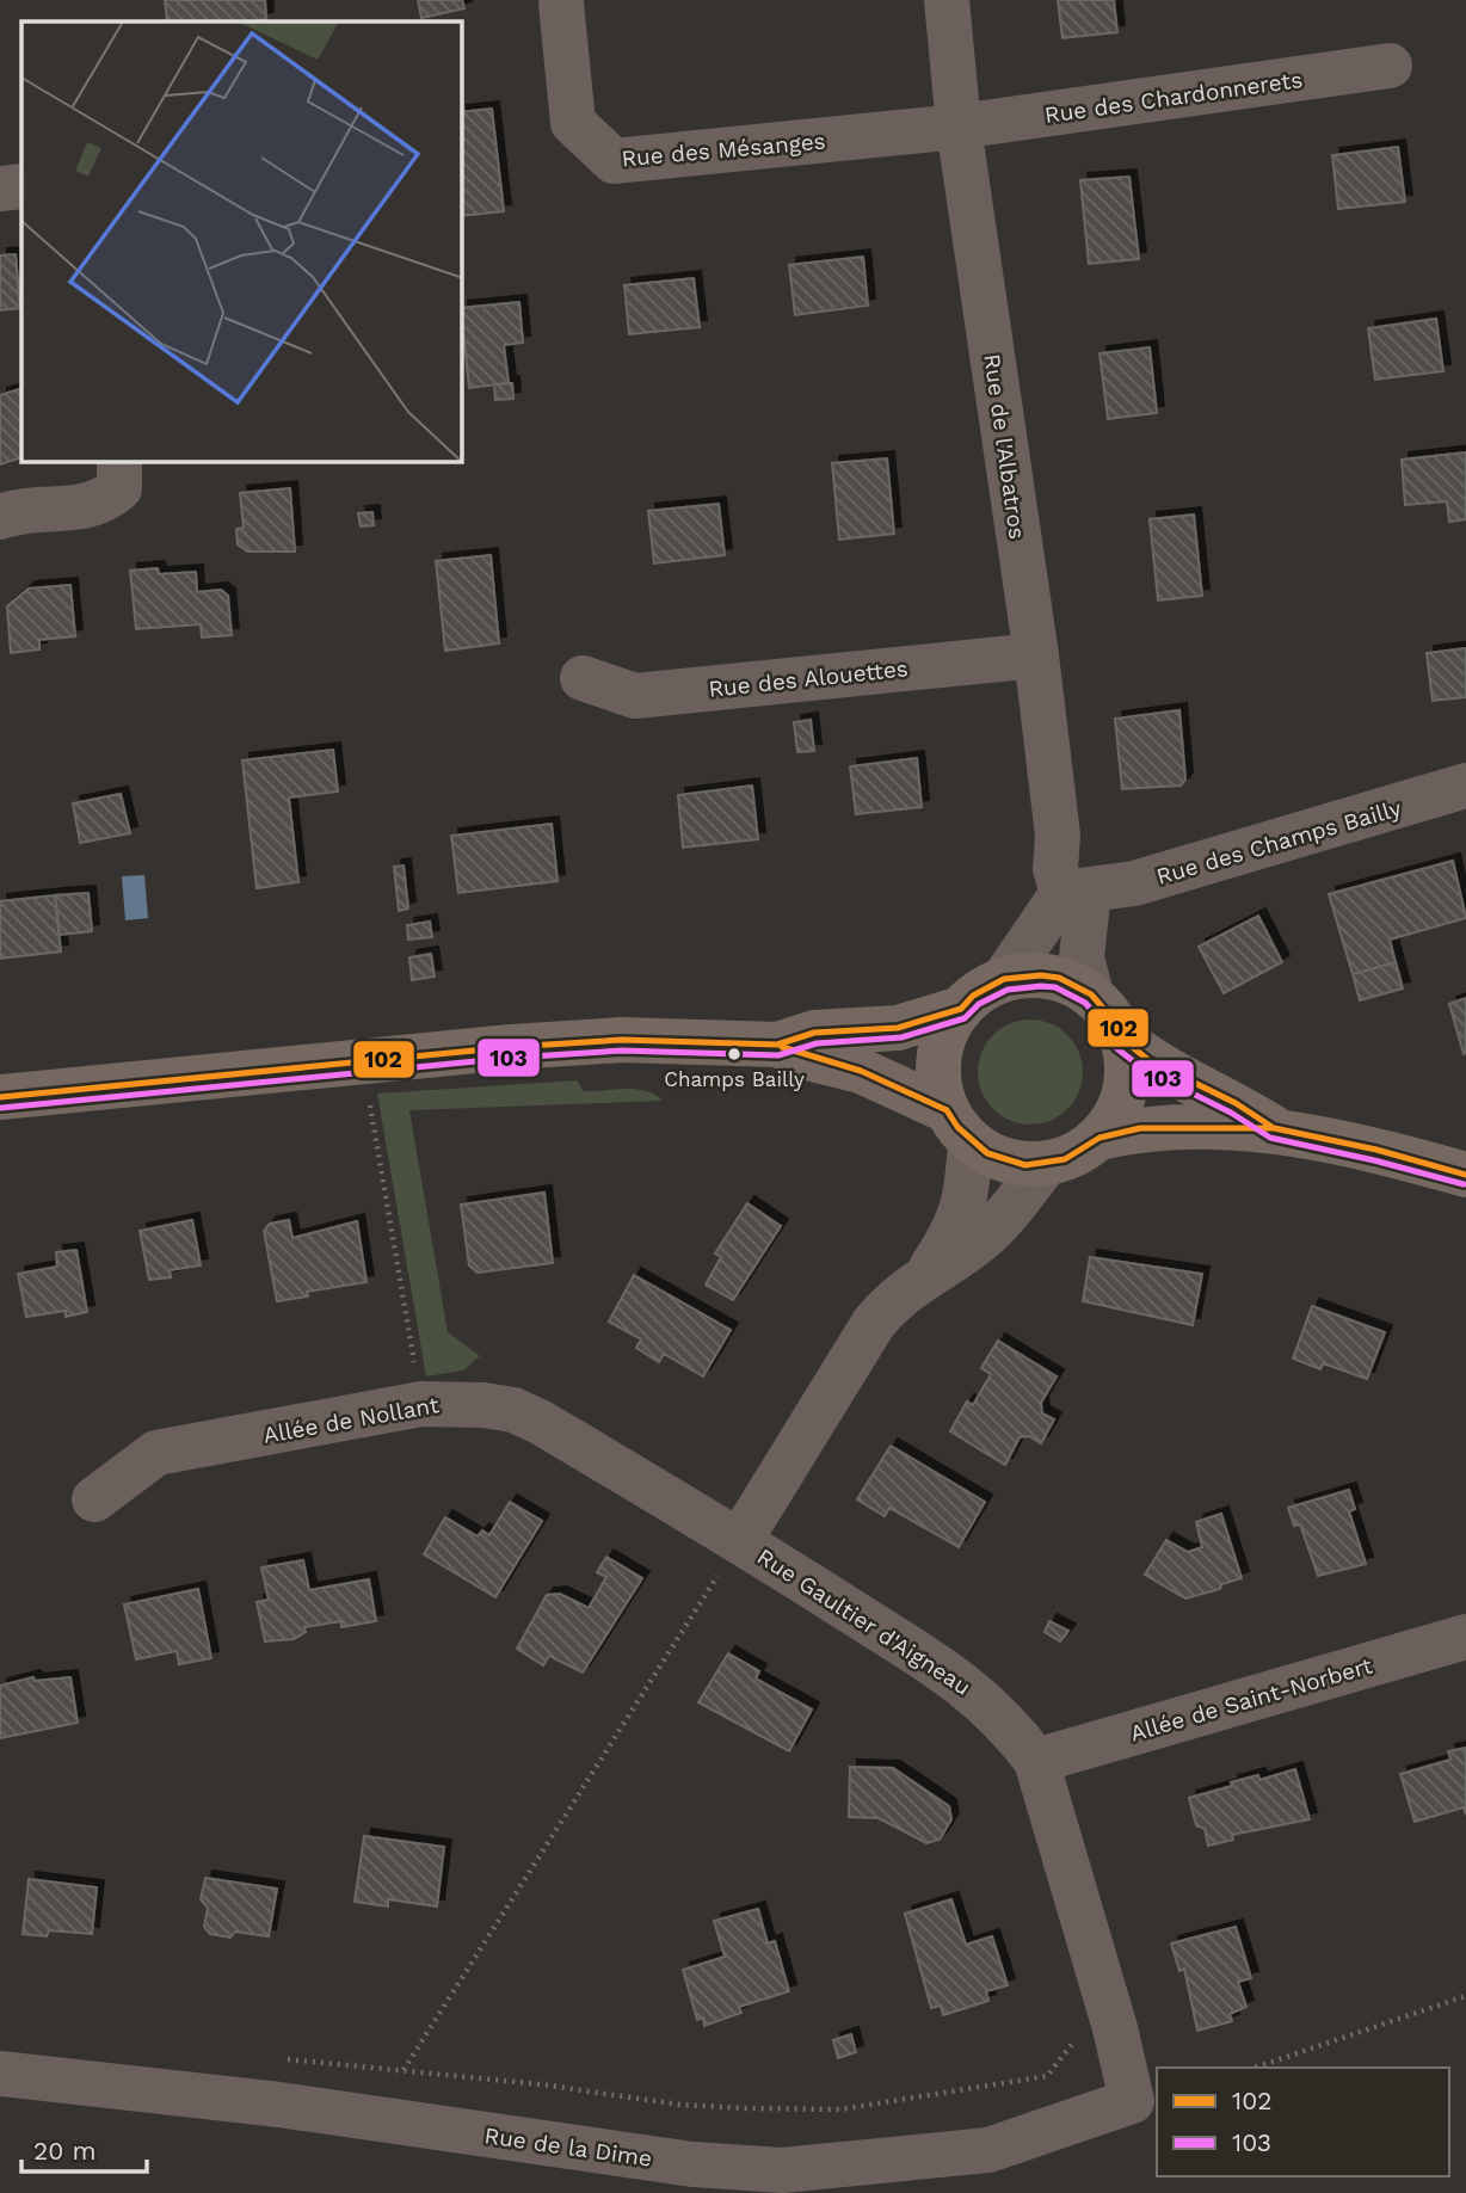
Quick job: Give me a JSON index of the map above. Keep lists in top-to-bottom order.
{
  "streets": {
    "street": [
      "Rue des Chardonnerets",
      "Rue des Mésanges",
      "Rue de l'Albatros",
      "Rue des Alouettes",
      "Rue des Champs Bailly",
      "Allée de Nollant",
      "Rue Gaultier d'Aigneau",
      "Allée de Saint-Norbert",
      "Rue de la Dime"
    ]
  },
  "crossings": [
    ["Rue des Chardonnerets", "Rue des Mésanges"],
    ["Rue des Chardonnerets", "Rue de l'Albatros"],
    ["Rue des Mésanges", "Rue de l'Albatros"],
    ["Rue de l'Albatros", "Rue des Alouettes"],
    ["Rue de l'Albatros", "Rue des Champs Bailly"],
    ["Allée de Nollant", "Rue Gaultier d'Aigneau"],
    ["Rue Gaultier d'Aigneau", "Allée de Saint-Norbert"],
    ["Rue Gaultier d'Aigneau", "Rue de la Dime"]
  ],
  "places": ["Champs Bailly"],
  "lines": ["transit line 102", "transit line 103"],
  "legend": ["102", "103"],
  "scale_bar": "20 m"
}
